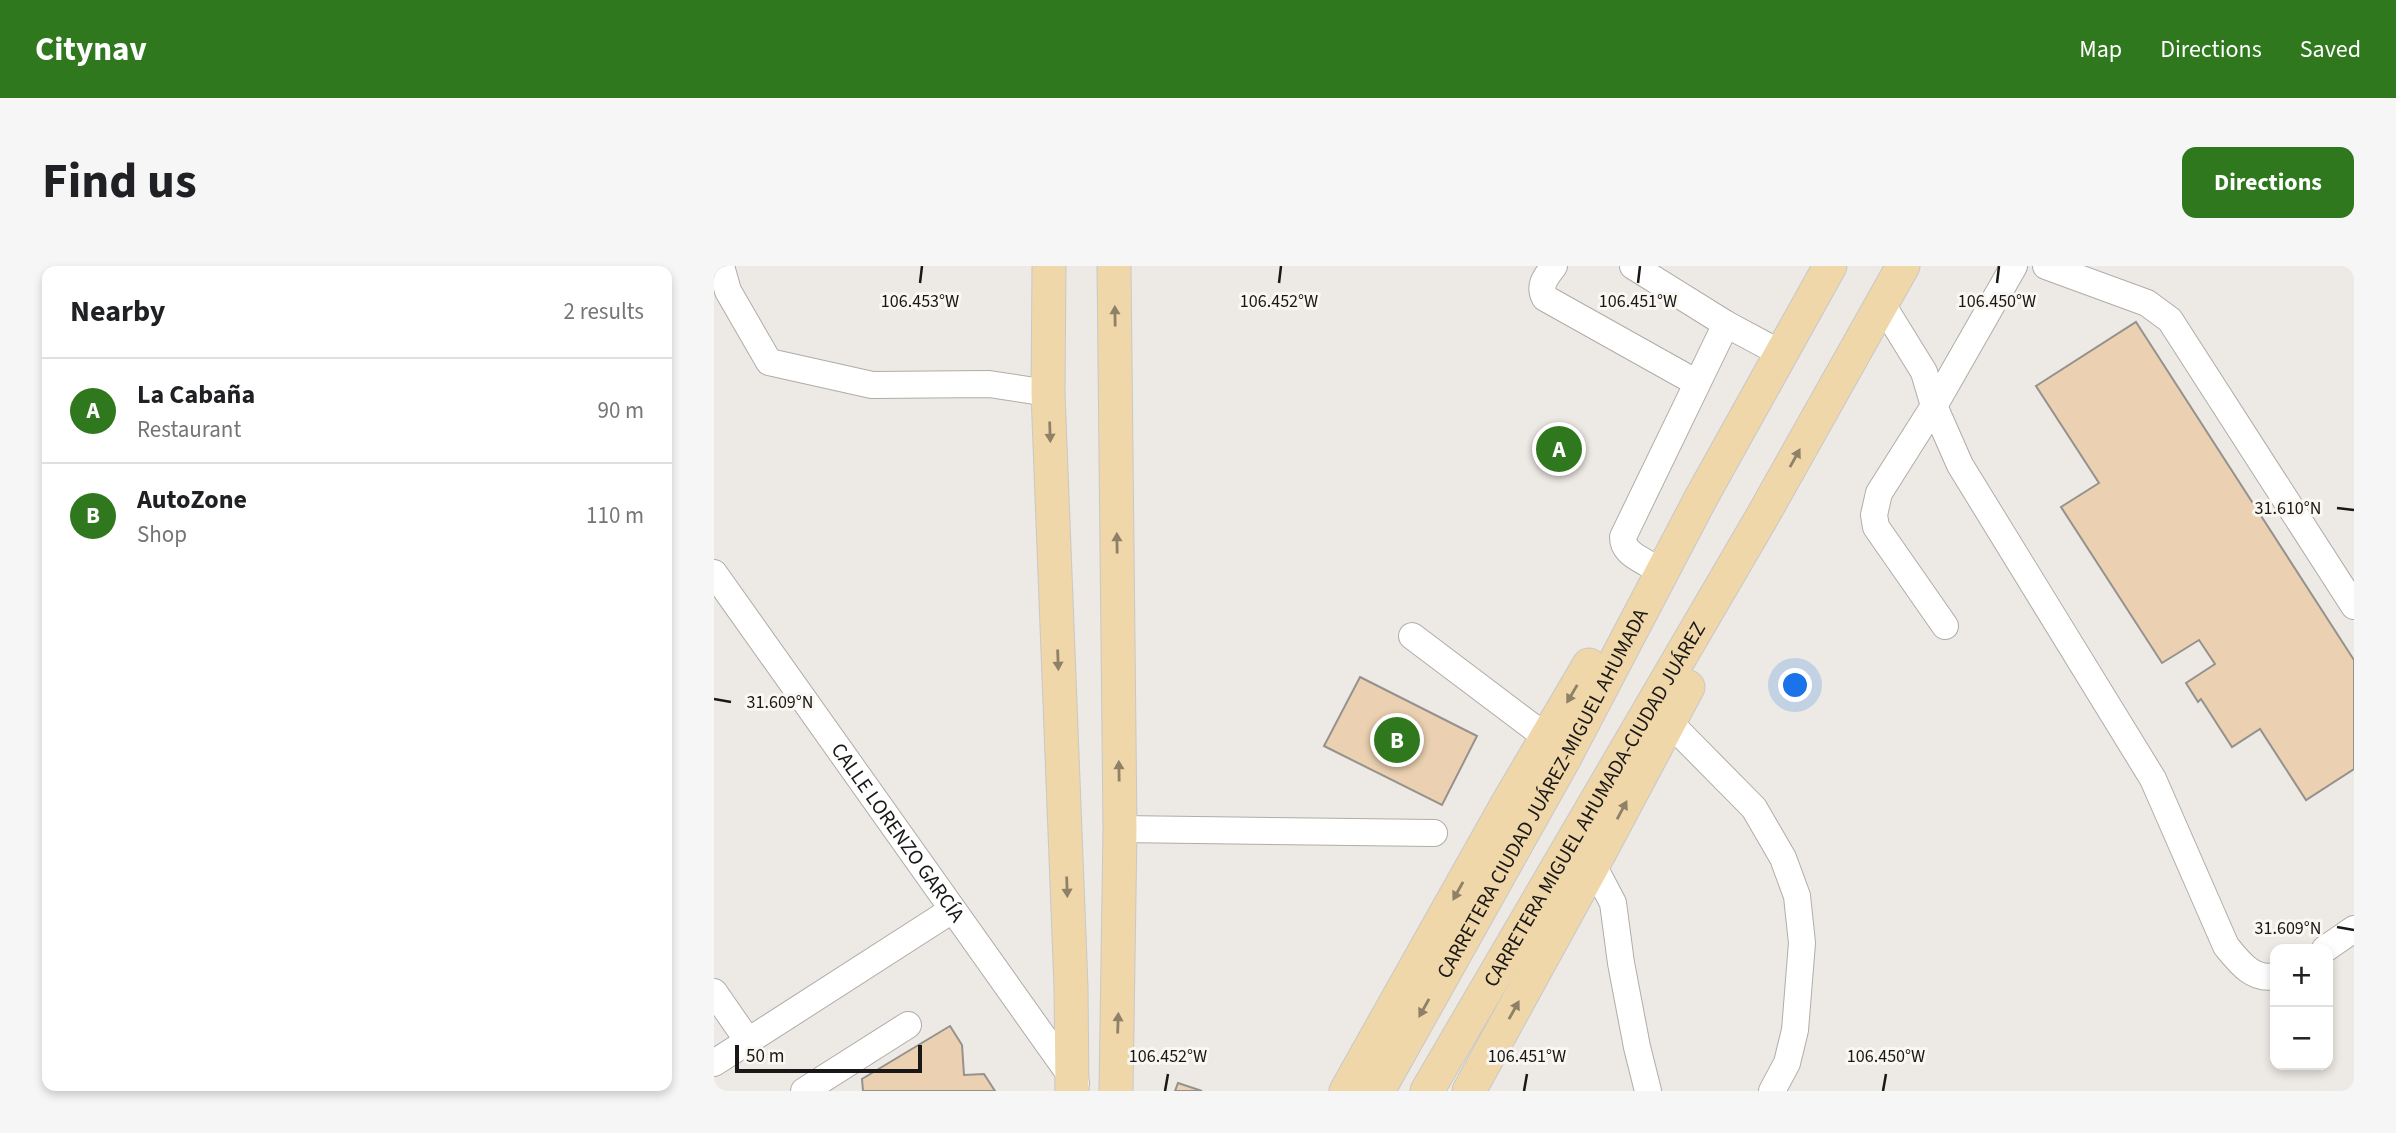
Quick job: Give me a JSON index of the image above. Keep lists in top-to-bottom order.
{
  "streets": {
    "main road": ["CARRETERA CIUDAD JUÁREZ-MIGUEL AHUMADA", "CARRETERA MIGUEL AHUMADA-CIUDAD JUÁREZ"],
    "street": ["CALLE LORENZO GARCÍA"]
  },
  "scale_bar": "50 m",
  "page": {
    "header": "Citynav",
    "nav": ["Map", "Directions", "Saved"],
    "title": "Find us",
    "buttons": "Directions",
    "heading": ["Nearby", "2 results"],
    "list": [
      {
        "mark": "A",
        "name": "La Cabaña",
        "note": "Restaurant",
        "value": "90 m"
      },
      {
        "mark": "B",
        "name": "AutoZone",
        "note": "Shop",
        "value": "110 m"
      }
    ],
    "pins": ["A", "B"],
    "map_buttons": ["+", "−"],
    "scale": "50 m"
  },
  "coordinates": [
    "106.453°W",
    "106.452°W",
    "106.451°W",
    "106.450°W",
    "31.610°N",
    "31.609°N"
  ]
}
